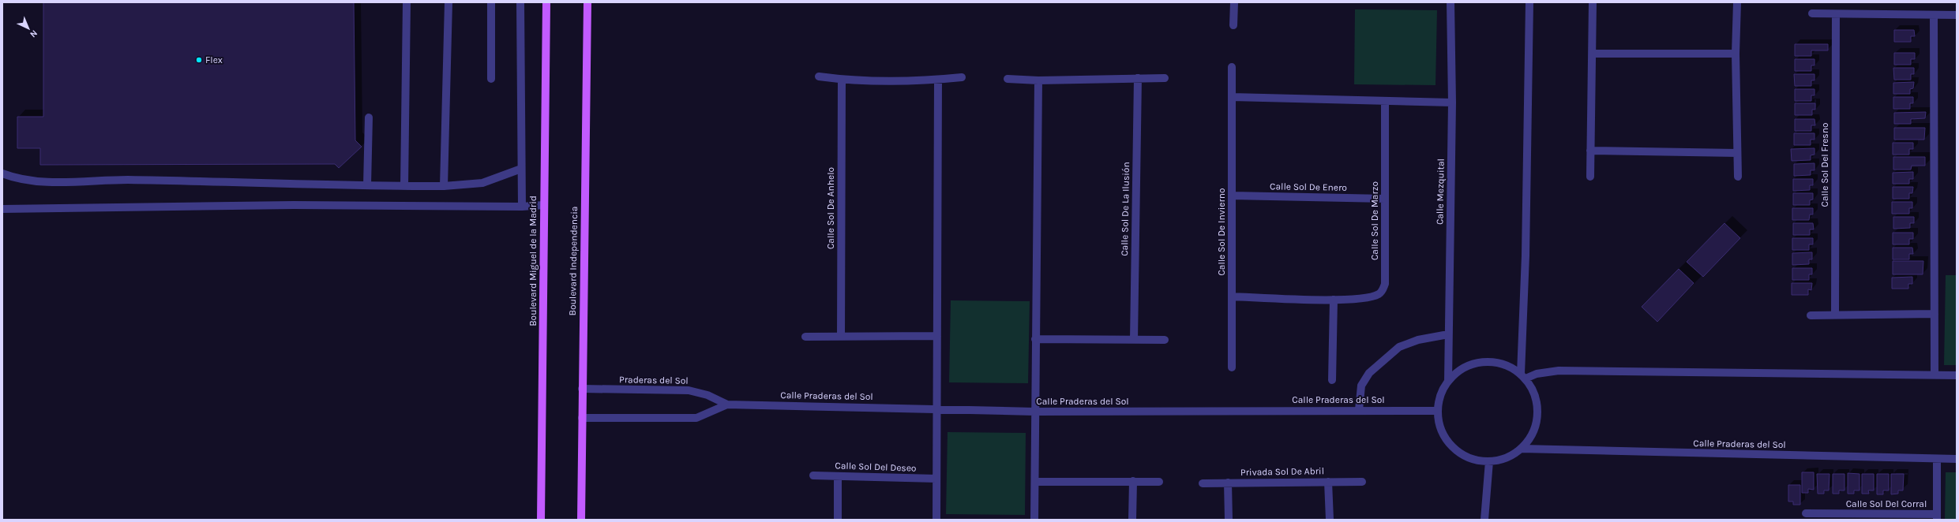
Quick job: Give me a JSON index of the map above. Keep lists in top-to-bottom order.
{
  "streets": {
    "main road": ["Boulevard Miguel de la Madrid", "Boulevard Independencia"],
    "street": [
      "Calle Sol Del Fresno",
      "Calle Sol De Enero",
      "Calle Mezquital",
      "Calle Sol De Anhelo",
      "Calle Sol De La Ilusión",
      "Calle Sol De Marzo",
      "Calle Sol De Invierno",
      "Praderas del Sol",
      "Calle Praderas del Sol",
      "Calle Sol Del Deseo",
      "Privada Sol De Abril",
      "Calle Sol Del Corral"
    ]
  },
  "crossings": [
    ["Calle Sol De Enero", "Calle Sol De Marzo"],
    ["Calle Sol De Enero", "Calle Sol De Invierno"],
    ["Calle Mezquital", "Calle Praderas del Sol"],
    ["Calle Sol De Marzo", "Calle Sol De Invierno"],
    ["Boulevard Independencia", "Praderas del Sol"],
    ["Praderas del Sol", "Calle Praderas del Sol"],
    ["Calle Praderas del Sol", "Calle Sol Del Corral"]
  ],
  "places": ["Flex"],
  "north": "bottom right"
}
